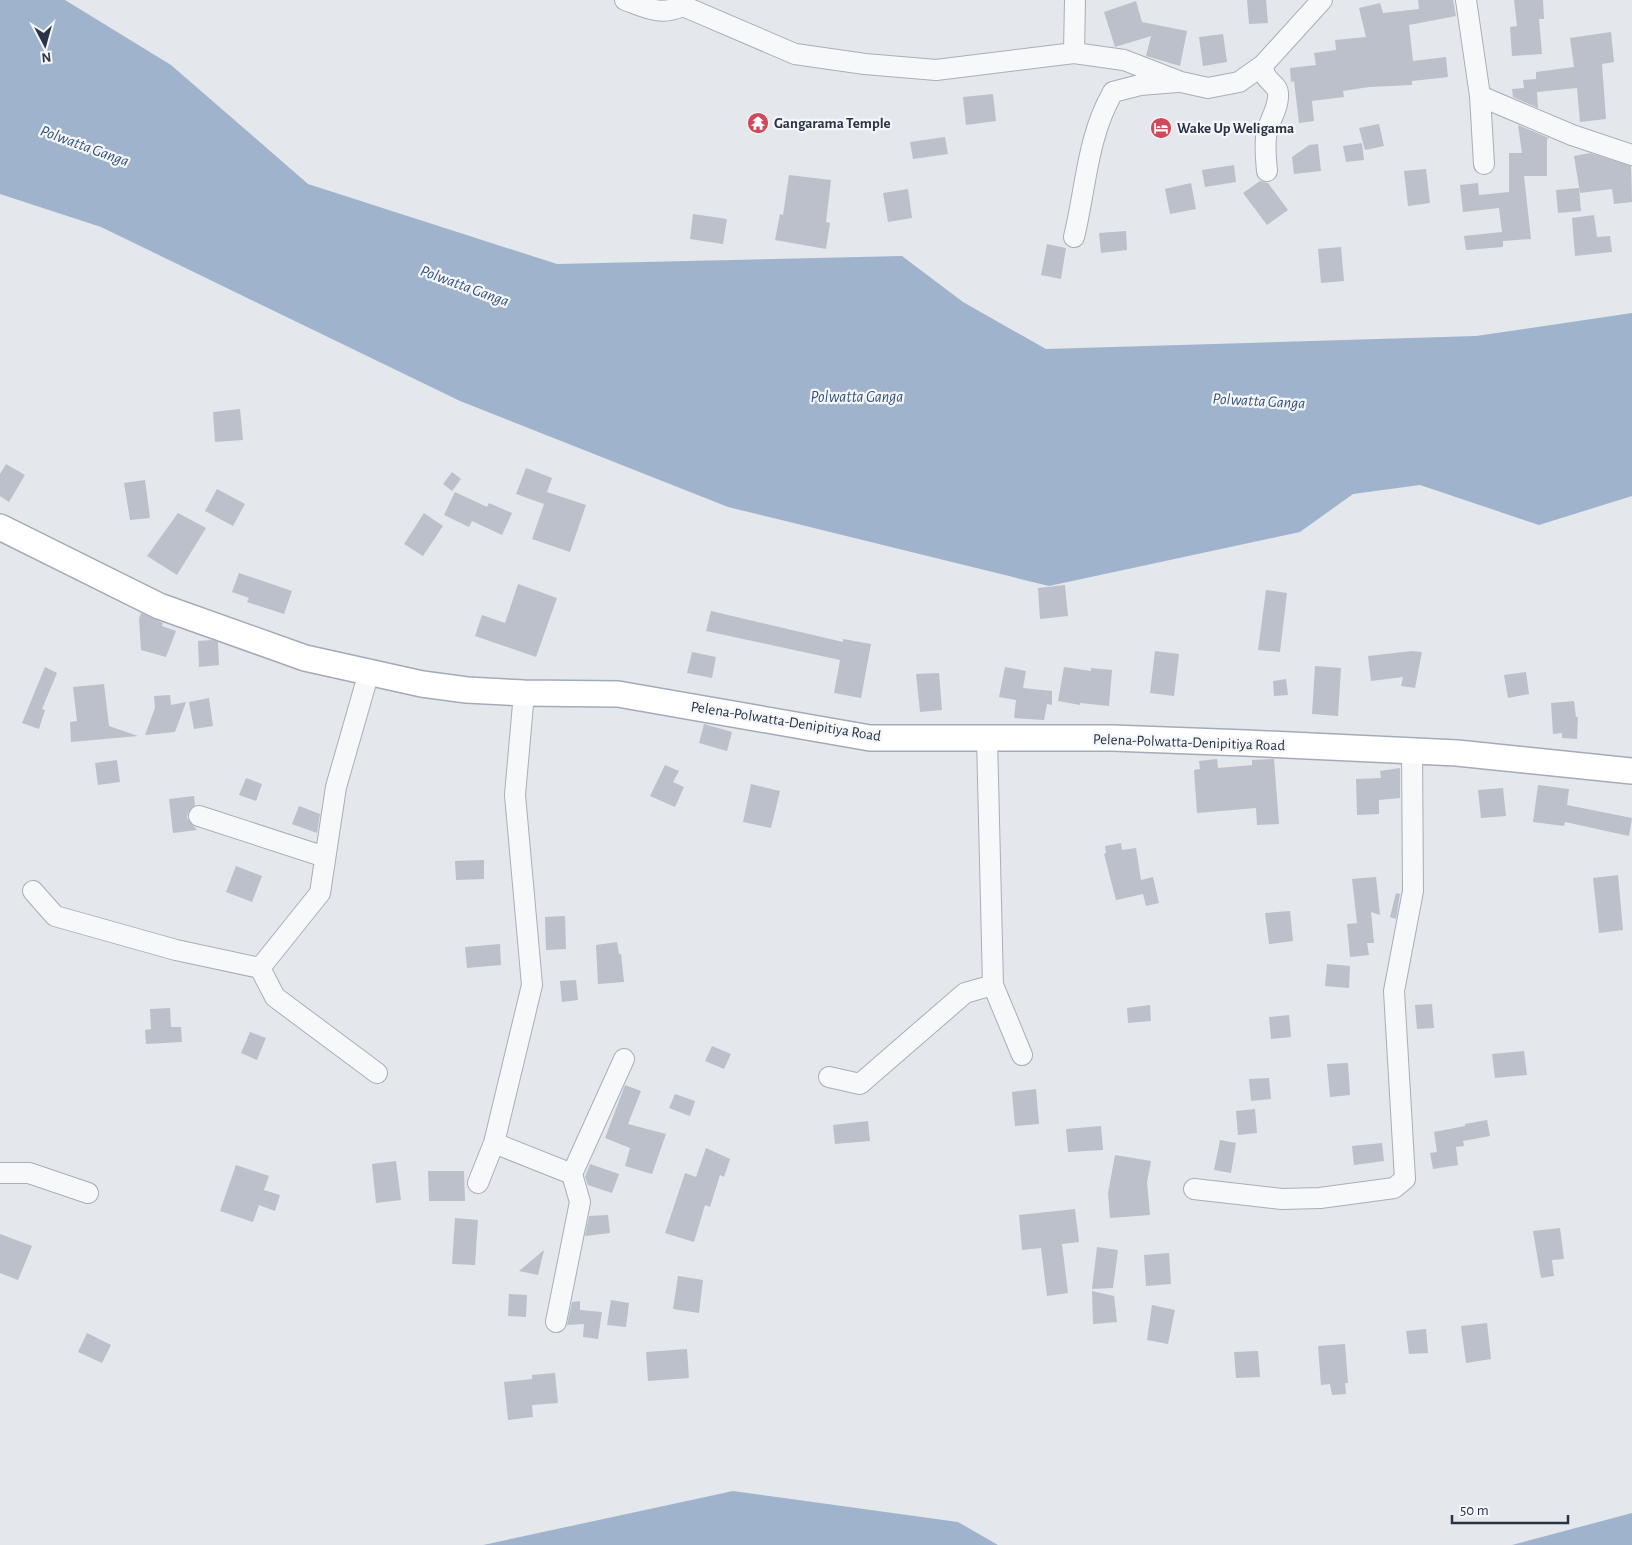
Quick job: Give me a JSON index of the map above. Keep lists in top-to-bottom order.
{
  "streets": {
    "main road": ["Pelena-Polwatta-Denipitiya Road"]
  },
  "water": ["Polwatta Ganga"],
  "places": {
    "temple": ["Gangarama Temple"],
    "hotel": ["Wake Up Weligama"]
  },
  "scale_bar": "50 m",
  "north": "bottom"
}
